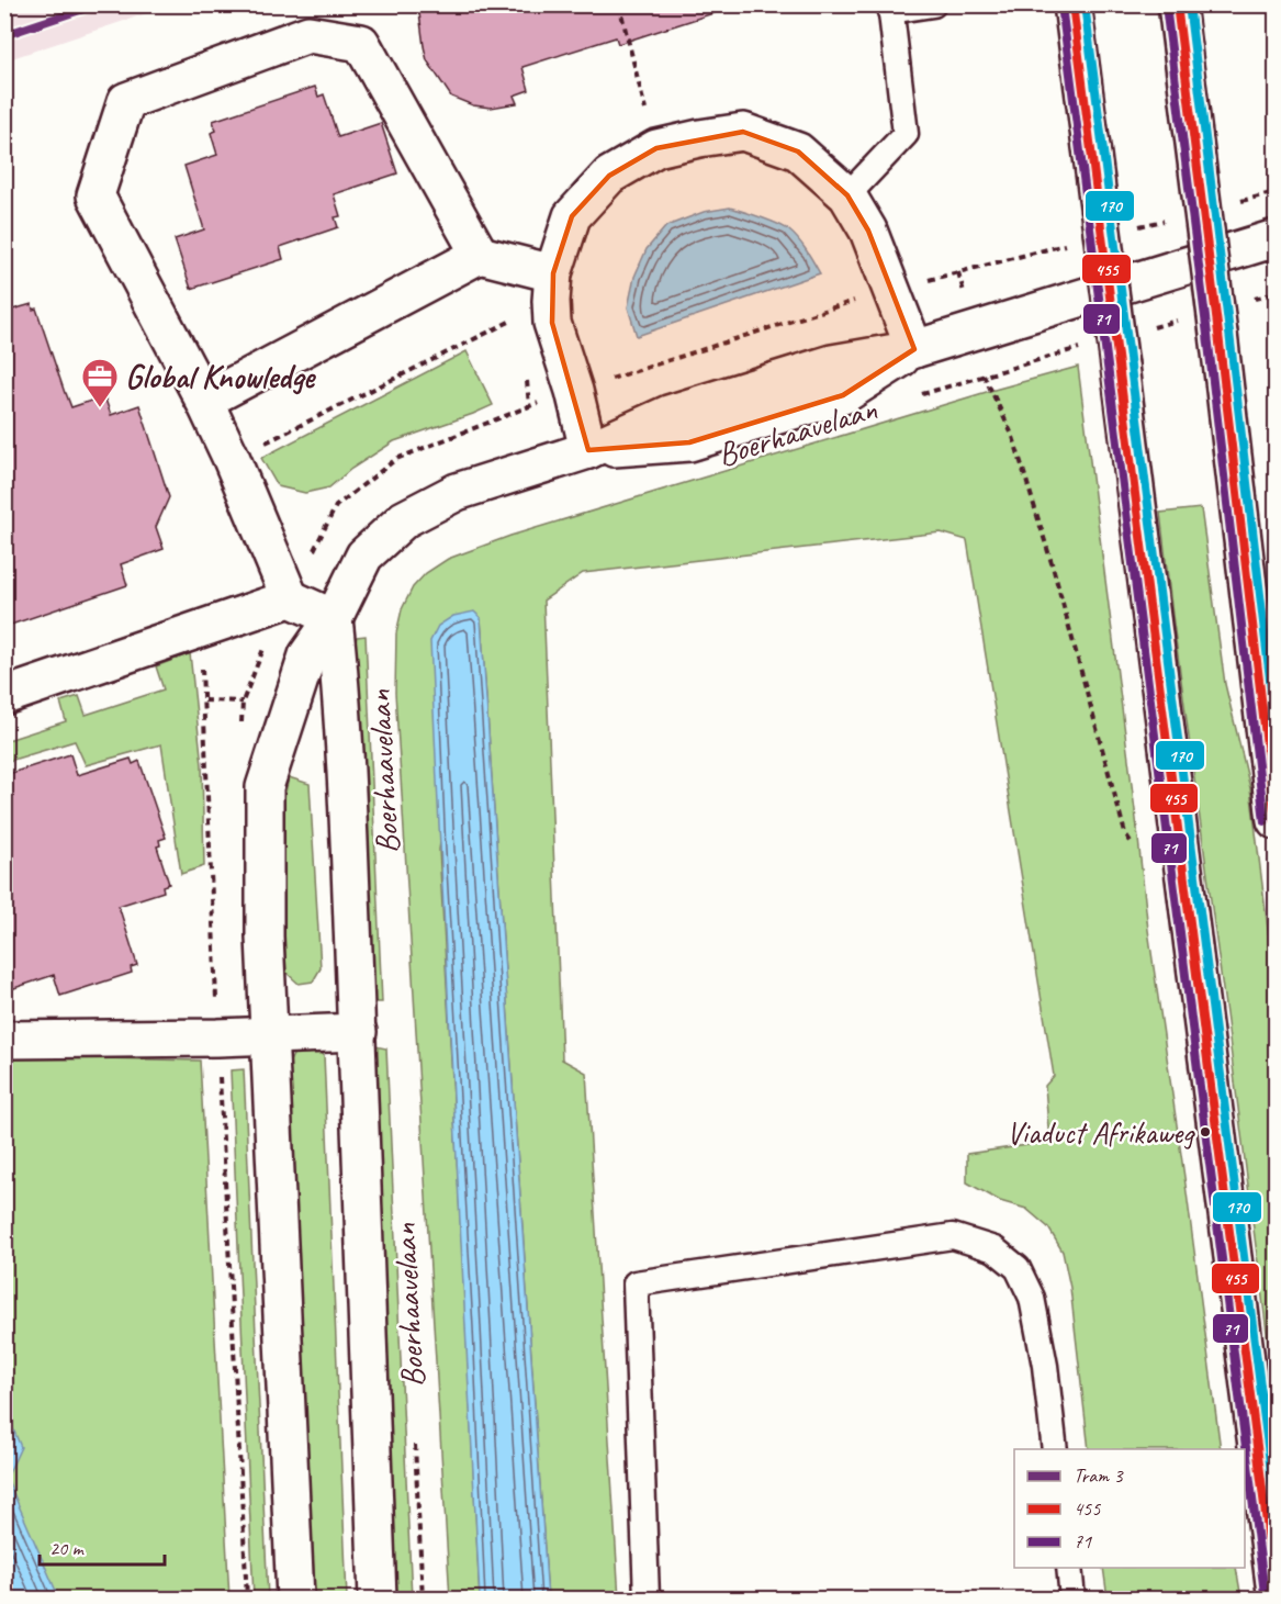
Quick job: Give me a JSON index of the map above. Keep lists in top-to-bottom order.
{
  "streets": {
    "street": ["Boerhaavelaan"]
  },
  "places": {
    "office": ["Global Knowledge"],
    "other": ["Viaduct Afrikaweg"]
  },
  "lines": [
    "tram line 3",
    "transit line 455",
    "transit line 170",
    "transit line 71"
  ],
  "legend": ["Tram 3", "455", "71"],
  "scale_bar": "20 m"
}
